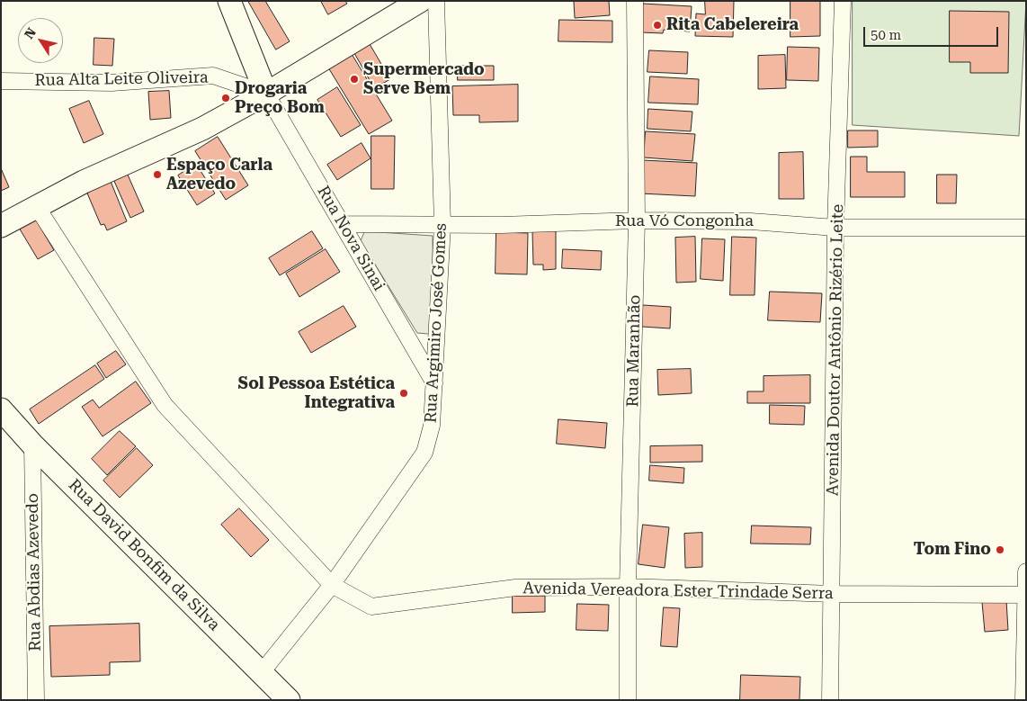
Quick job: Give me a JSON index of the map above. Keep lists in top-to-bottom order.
{
  "streets": {
    "street": [
      "Rua Alta Leite Oliveira",
      "Rua Vó Congonha",
      "Rua Nova Sinai",
      "Rua Argimiro José Gomes",
      "Avenida Doutor Antônio Rizério Leite",
      "Rua Maranhão",
      "Rua David Bonfim da Silva",
      "Rua Abdias Azevedo",
      "Avenida Vereadora Ester Trindade Serra"
    ]
  },
  "crossings": [
    ["Rua Alta Leite Oliveira", "Rua Nova Sinai"],
    ["Rua Vó Congonha", "Rua Nova Sinai"],
    ["Rua Vó Congonha", "Rua Argimiro José Gomes"],
    ["Rua Vó Congonha", "Avenida Doutor Antônio Rizério Leite"],
    ["Rua Vó Congonha", "Rua Maranhão"],
    ["Rua Nova Sinai", "Rua Argimiro José Gomes"],
    ["Rua Argimiro José Gomes", "Rua David Bonfim da Silva"],
    ["Rua Argimiro José Gomes", "Avenida Vereadora Ester Trindade Serra"],
    ["Avenida Doutor Antônio Rizério Leite", "Avenida Vereadora Ester Trindade Serra"],
    ["Rua Maranhão", "Avenida Vereadora Ester Trindade Serra"],
    ["Rua David Bonfim da Silva", "Rua Abdias Azevedo"]
  ],
  "places": [
    "Rita Cabelereira",
    "Supermercado Serve Bem",
    "Drogaria Preço Bom",
    "Espaço Carla Azevedo",
    "Sol Pessoa Estética Integrativa",
    "Tom Fino"
  ],
  "scale_bar": "50 m",
  "north": "top left"
}
